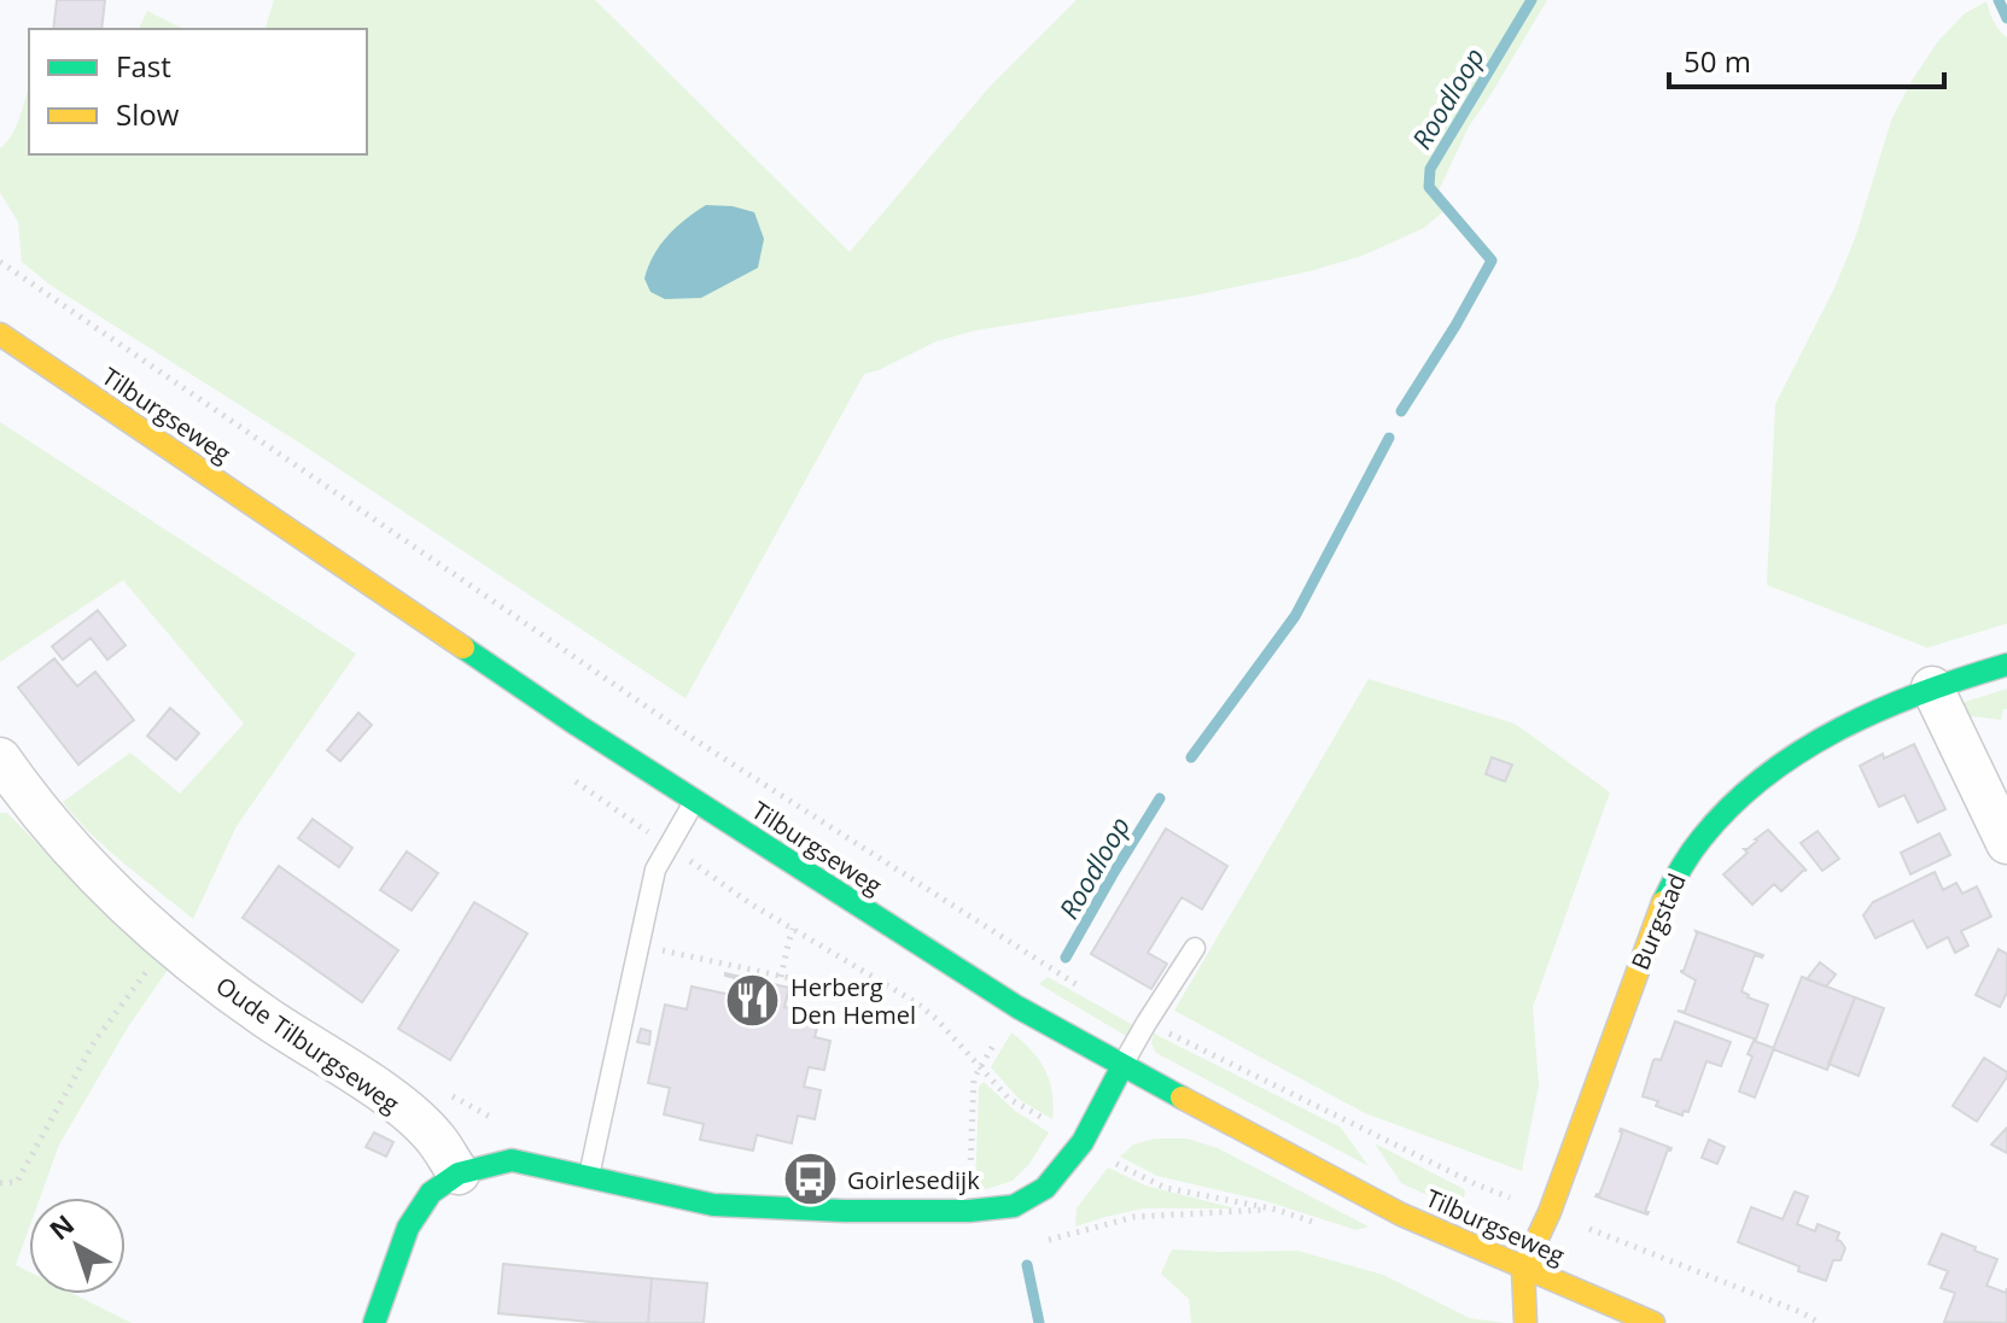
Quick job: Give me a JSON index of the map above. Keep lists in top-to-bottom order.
{
  "streets": {
    "street": ["Tilburgseweg", "Burgstad", "Oude Tilburgseweg"]
  },
  "crossings": [
    ["Tilburgseweg", "Burgstad"]
  ],
  "water": ["Roodloop"],
  "places": {
    "restaurant": ["Herberg Den Hemel"],
    "bus stop": ["Goirlesedijk"]
  },
  "legend": ["Fast", "Slow"],
  "scale_bar": "50 m",
  "north": "top left"
}
